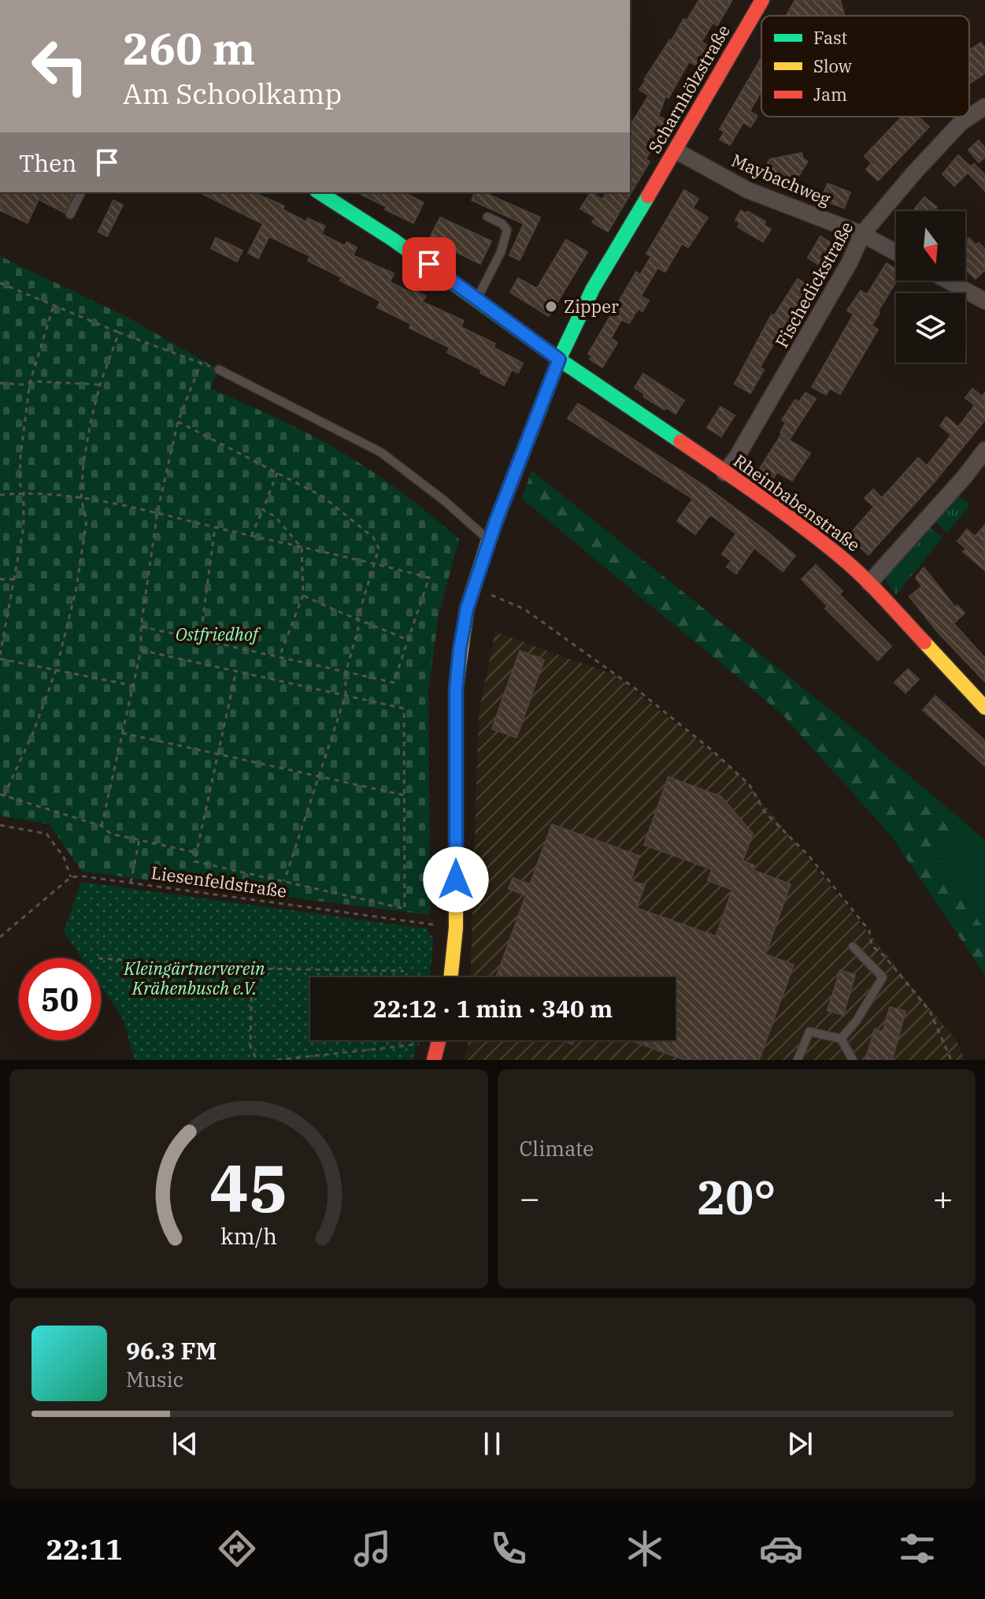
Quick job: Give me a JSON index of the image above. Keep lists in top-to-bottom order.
{
  "streets": {
    "main road": ["Scharnhölzstraße", "Rheinbabenstraße"],
    "street": ["Maybachweg", "Fischedickstraße"],
    "path": ["Liesenfeldstraße"]
  },
  "crossings": [
    ["Scharnhölzstraße", "Maybachweg"],
    ["Scharnhölzstraße", "Rheinbabenstraße"],
    ["Scharnhölzstraße", "Liesenfeldstraße"],
    ["Maybachweg", "Fischedickstraße"],
    ["Fischedickstraße", "Rheinbabenstraße"]
  ],
  "parks": ["Ostfriedhof", "Kleingärtnerverein Krähenbusch e.V."],
  "places": ["Zipper"],
  "legend": ["Fast", "Slow", "Jam"],
  "north": "bottom",
  "page": {
    "turn": ["260 m", "Am Schoolkamp"],
    "then": "Then",
    "limit": "50",
    "trip": "22:12 · 1 min · 340 m",
    "tile": "Climate",
    "heat": ["−", "20°", "+"],
    "song": ["96.3 FM", "Music"],
    "tabs": "22:11",
    "gauge": ["45", "km/h"]
  }
}
